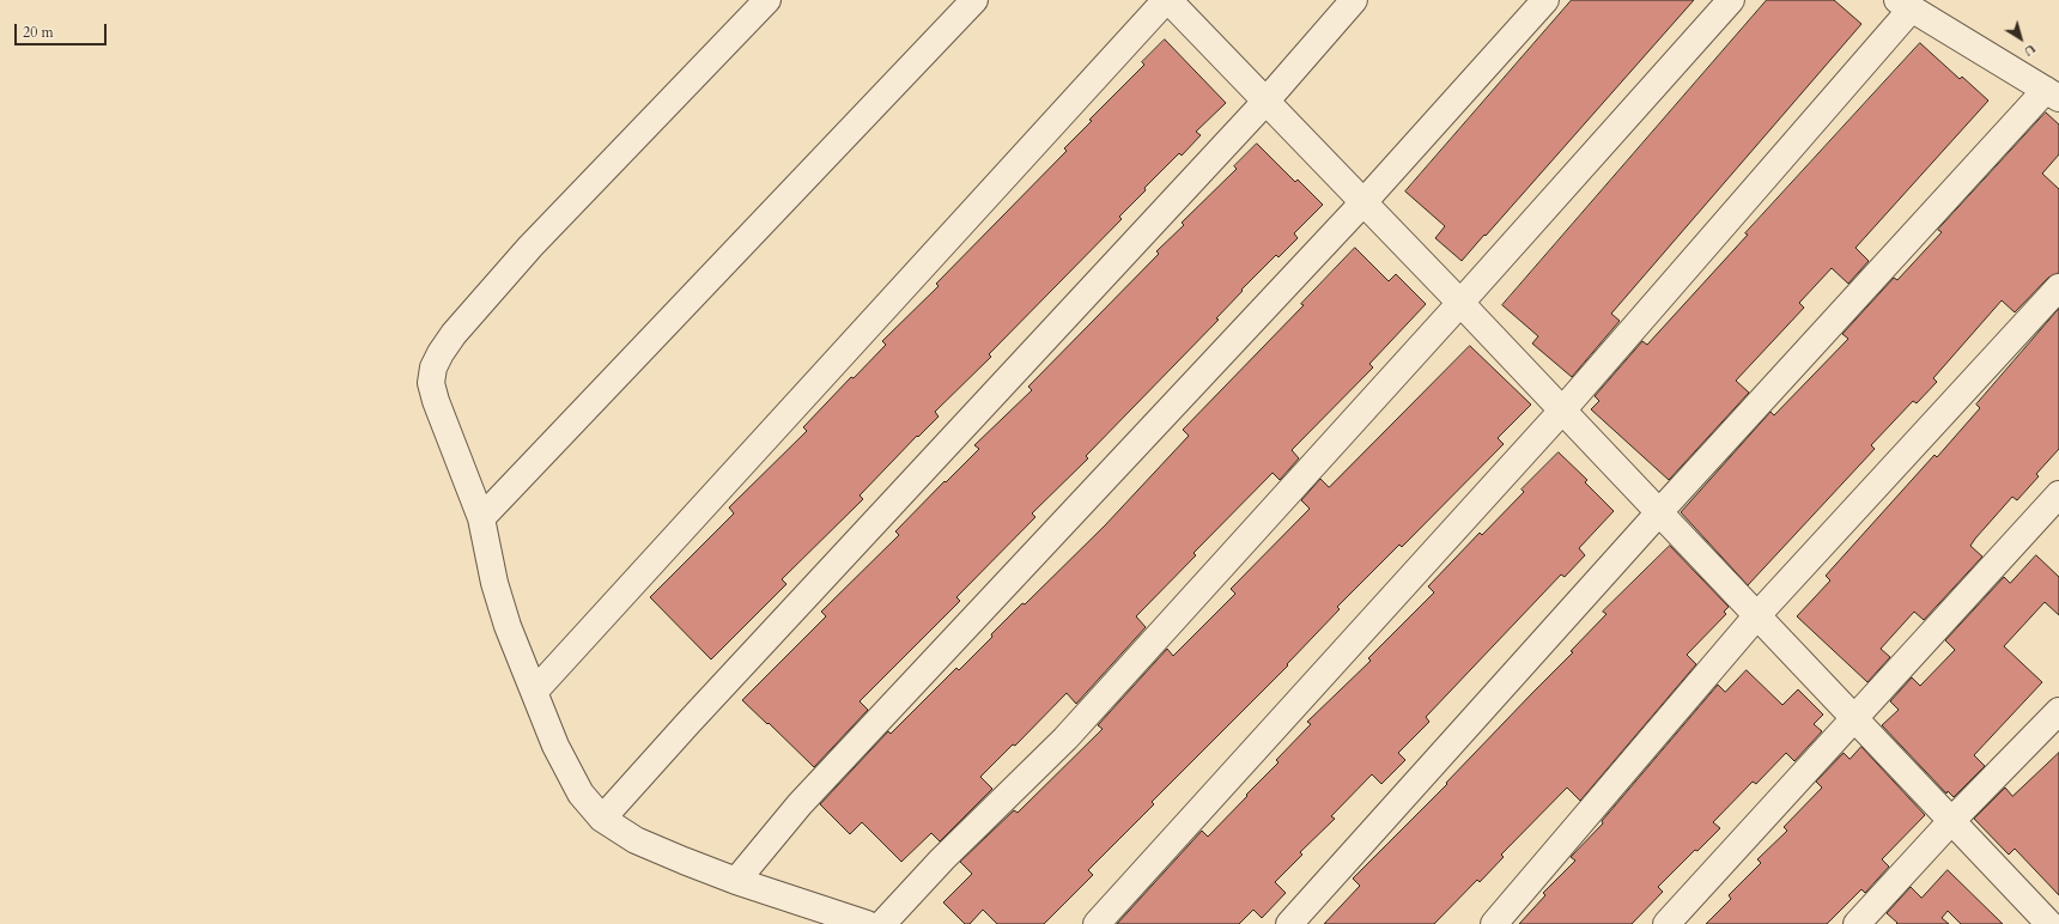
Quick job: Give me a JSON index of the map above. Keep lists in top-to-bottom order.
{
  "scale_bar": "20 m",
  "north": "bottom right"
}
